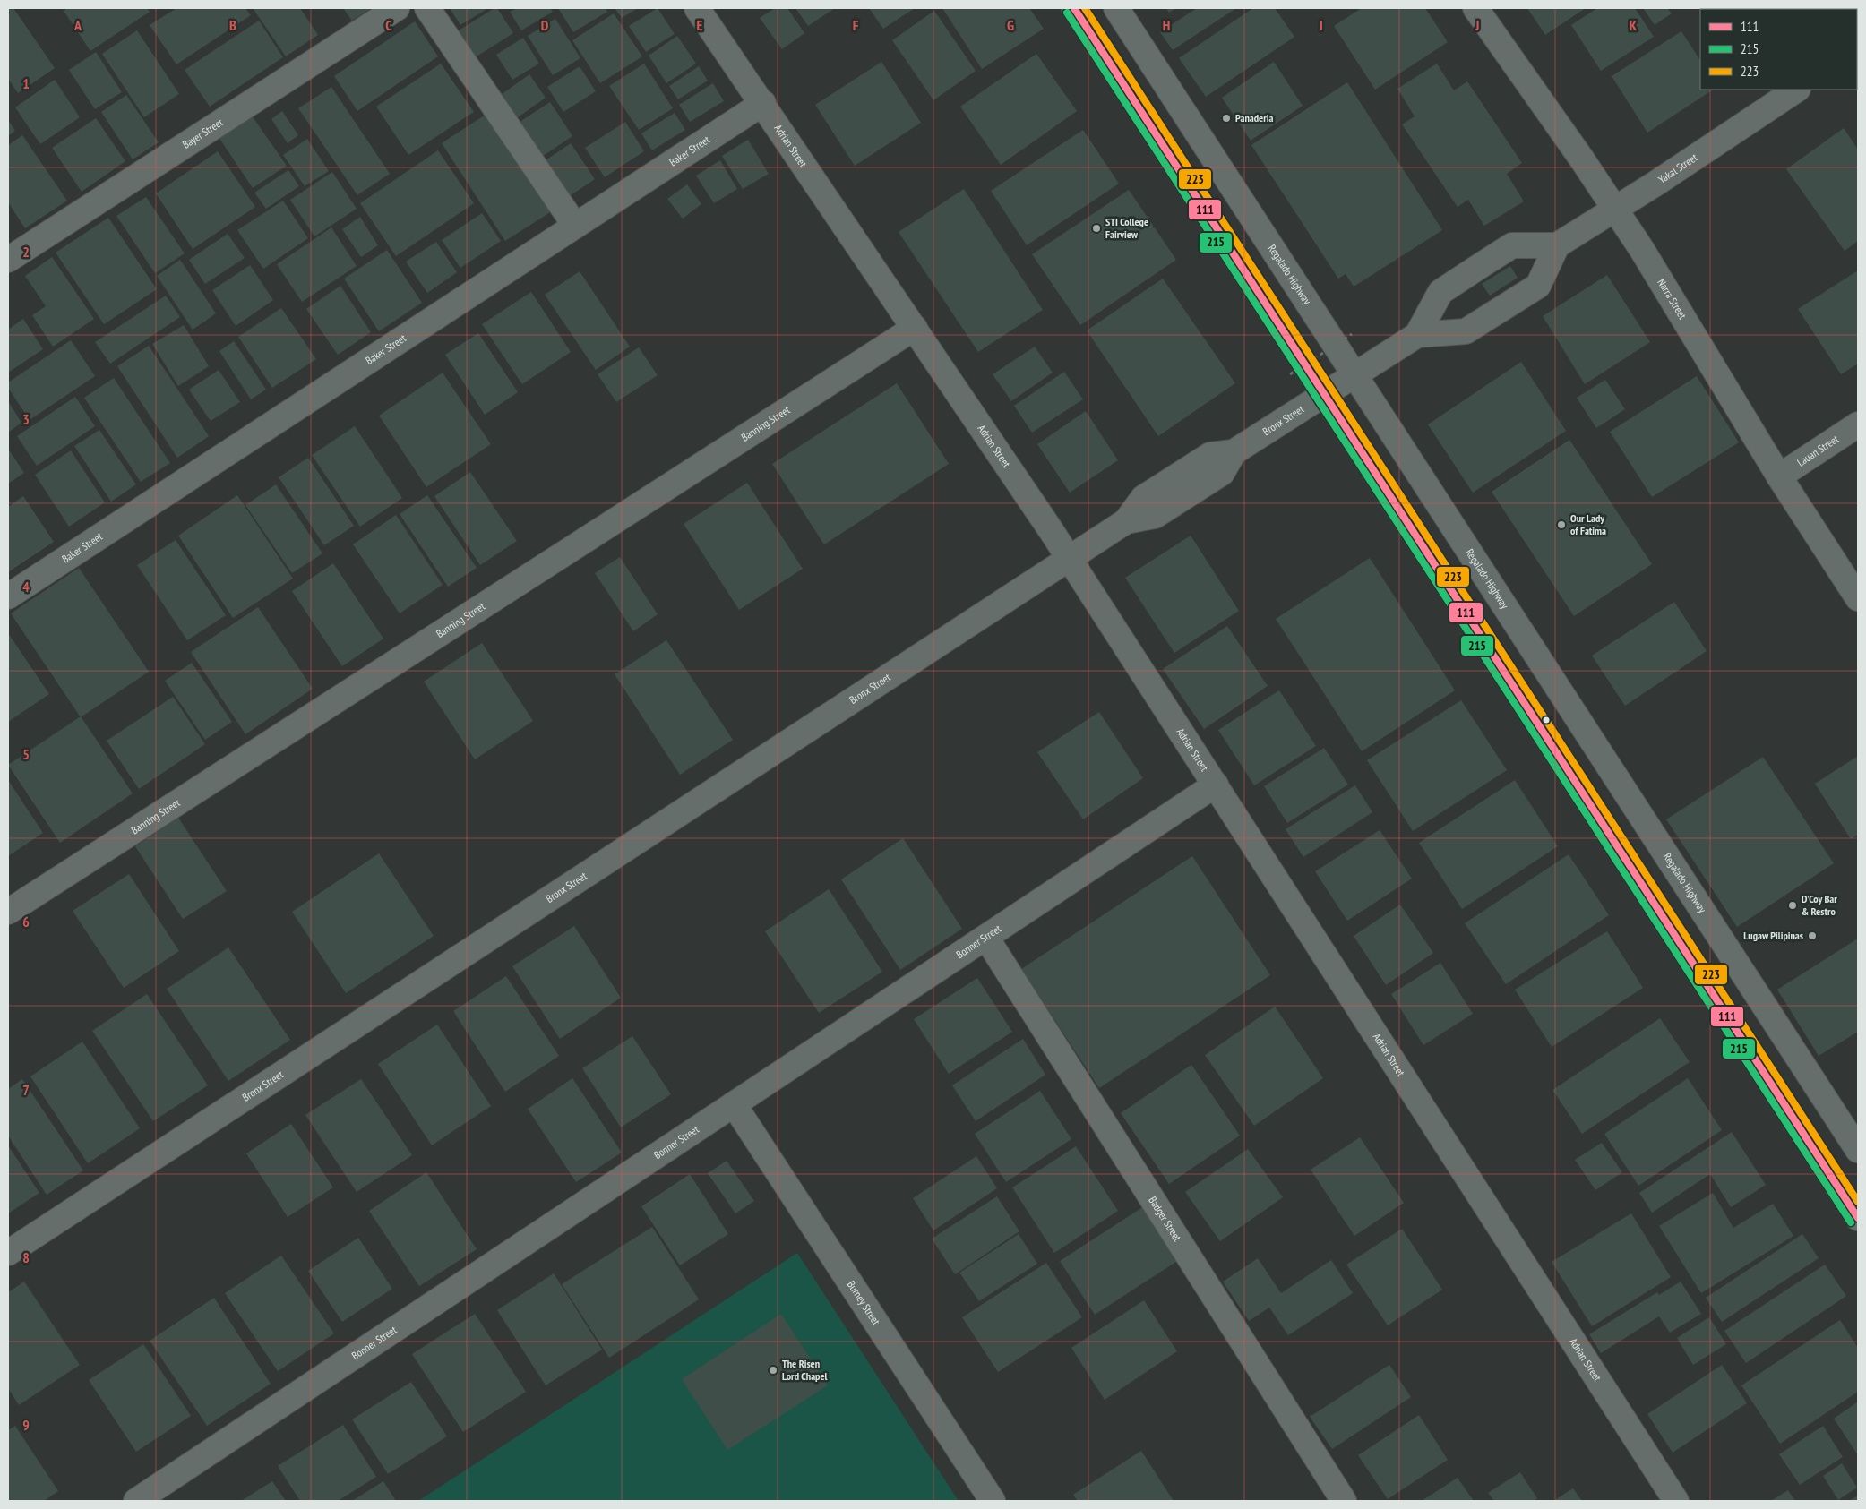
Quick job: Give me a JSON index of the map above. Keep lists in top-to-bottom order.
{
  "streets": {
    "main road": ["Regalado Highway"],
    "street": [
      "Bayer Street",
      "Adrian Street",
      "Baker Street",
      "Yakal Street",
      "Narra Street",
      "Bronx Street",
      "Banning Street",
      "Lauan Street",
      "Bonner Street",
      "Badger Street",
      "Burney Street"
    ]
  },
  "crossings": [
    ["Adrian Street", "Baker Street"],
    ["Adrian Street", "Bronx Street"],
    ["Adrian Street", "Banning Street"],
    ["Adrian Street", "Bonner Street"],
    ["Yakal Street", "Narra Street"],
    ["Regalado Highway", "Bronx Street"],
    ["Narra Street", "Lauan Street"],
    ["Bonner Street", "Badger Street"],
    ["Bonner Street", "Burney Street"]
  ],
  "places": [
    "Panaderia",
    "STI College Fairview",
    "Our Lady of Fatima",
    "D'Coy Bar & Restro",
    "Lugaw Pilipinas",
    "The Risen Lord Chapel"
  ],
  "lines": ["transit line 111", "transit line 223", "transit line 215"],
  "legend": ["111", "215", "223"],
  "grid": {
    "columns": [
      "A",
      "B",
      "C",
      "D",
      "E",
      "F",
      "G",
      "H",
      "I",
      "J",
      "K"
    ],
    "rows": [
      "1",
      "2",
      "3",
      "4",
      "5",
      "6",
      "7",
      "8",
      "9"
    ]
  }
}
